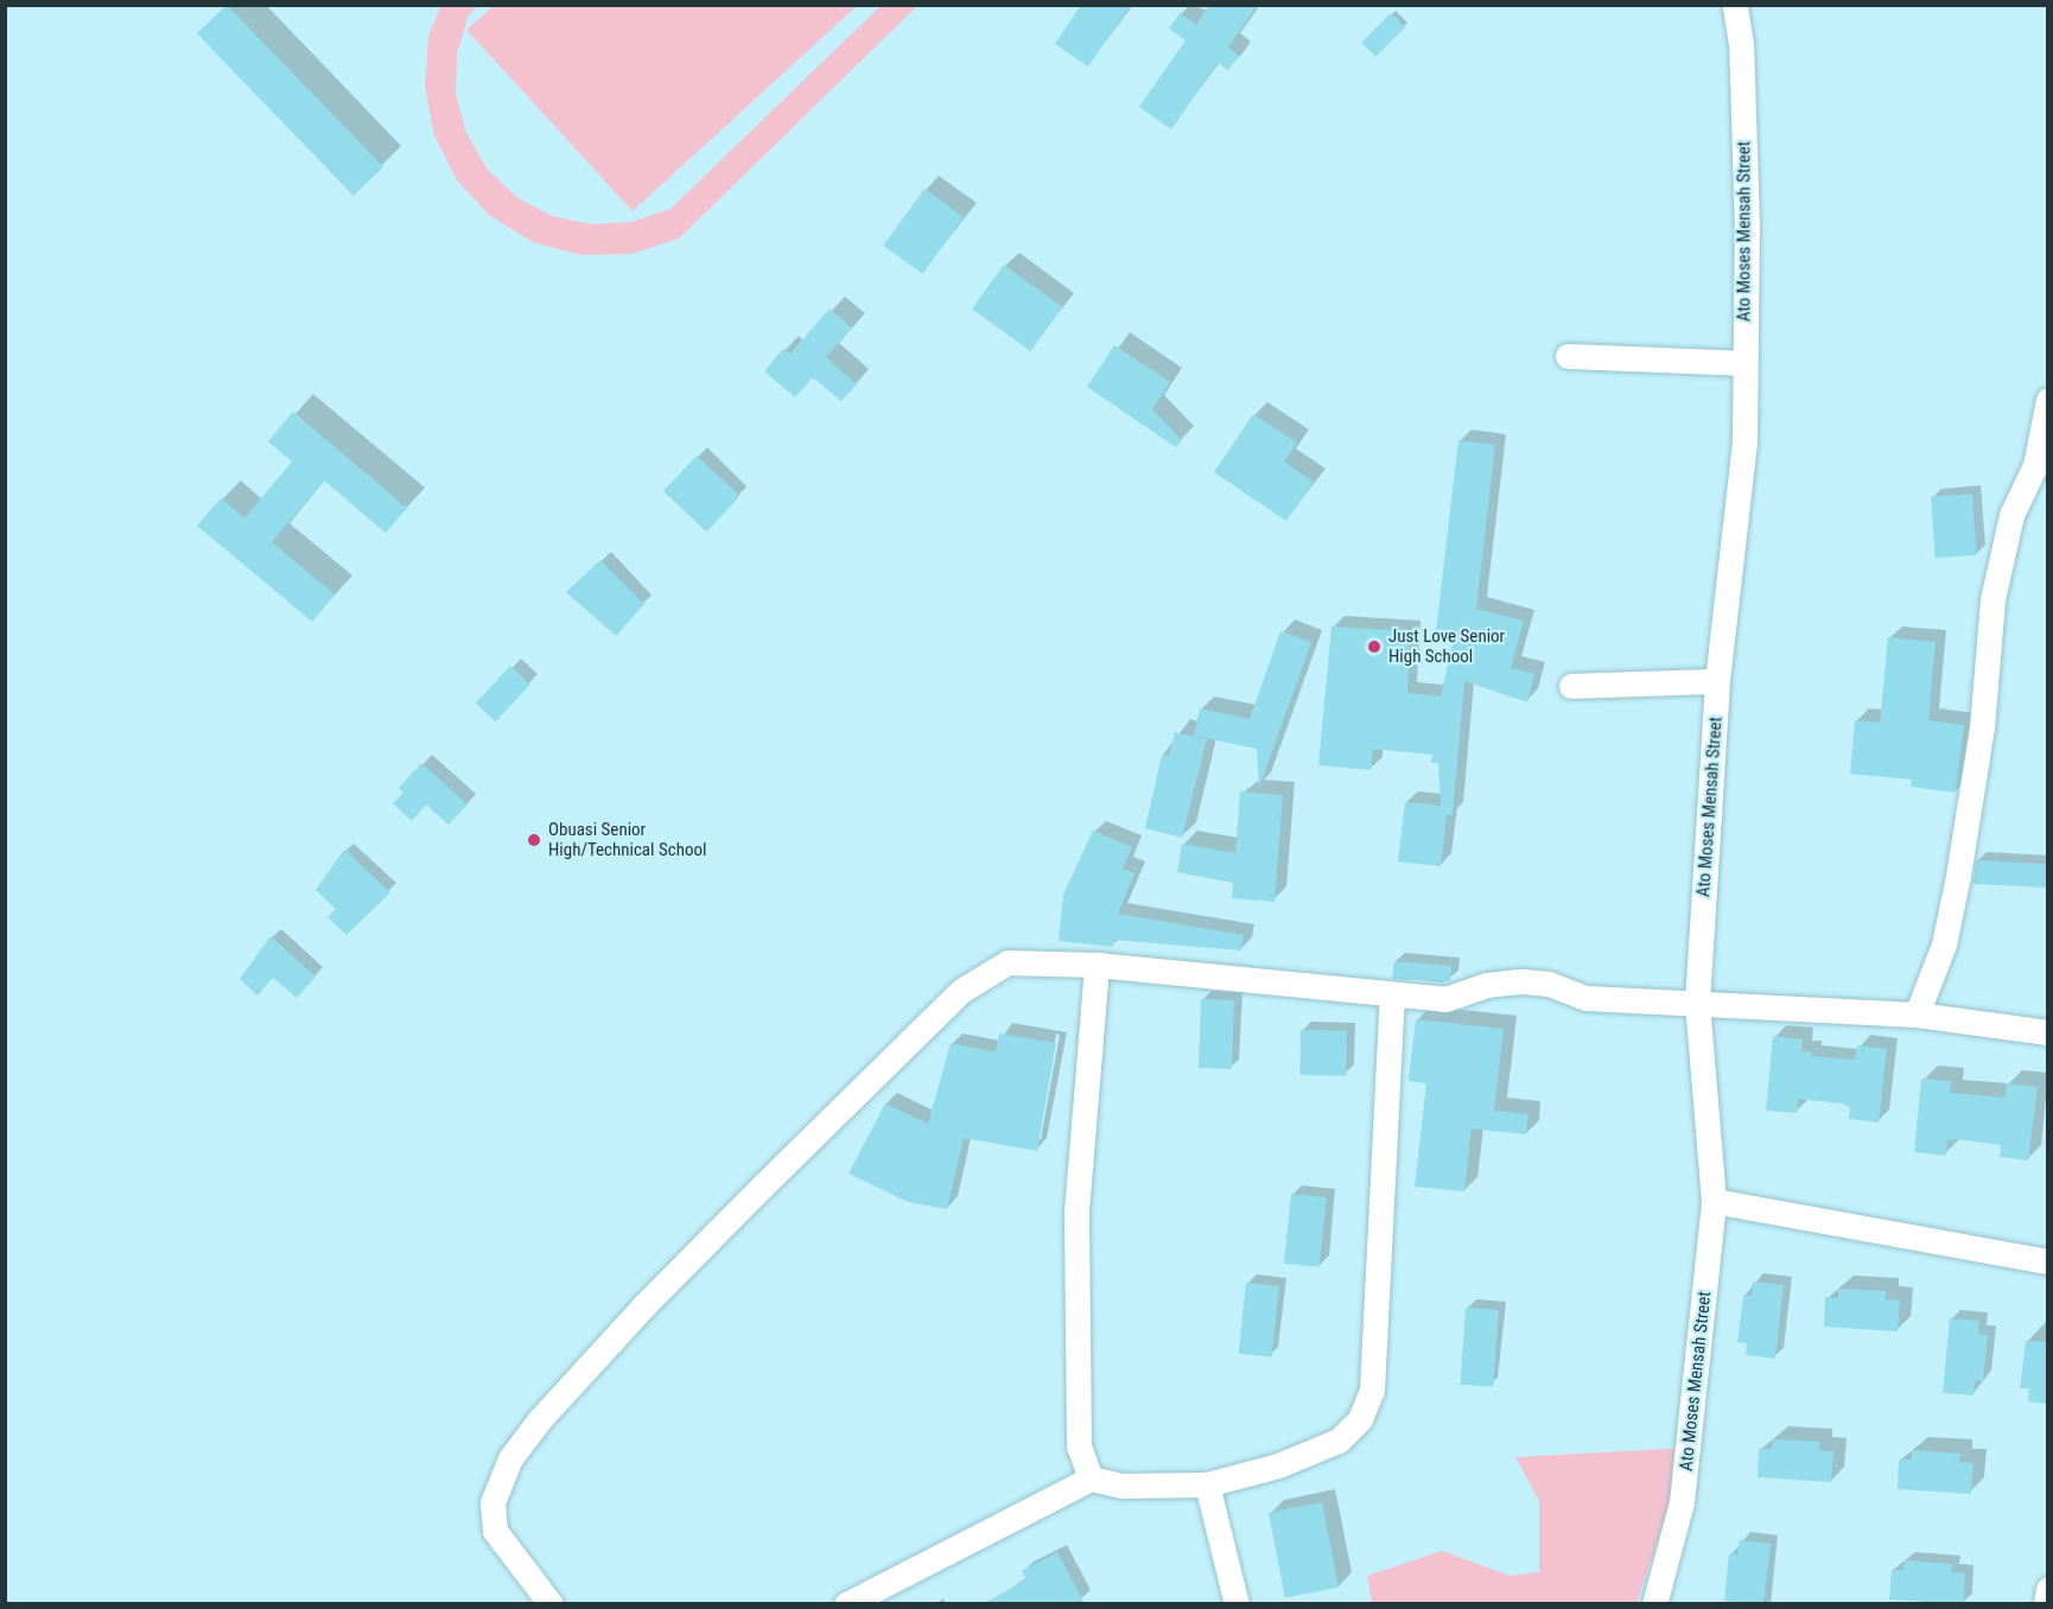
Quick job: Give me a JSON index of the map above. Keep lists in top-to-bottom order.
{
  "streets": {
    "street": ["Ato Moses Mensah Street"]
  },
  "places": ["Just Love Senior High School", "Obuasi Senior High/Technical School"]
}
